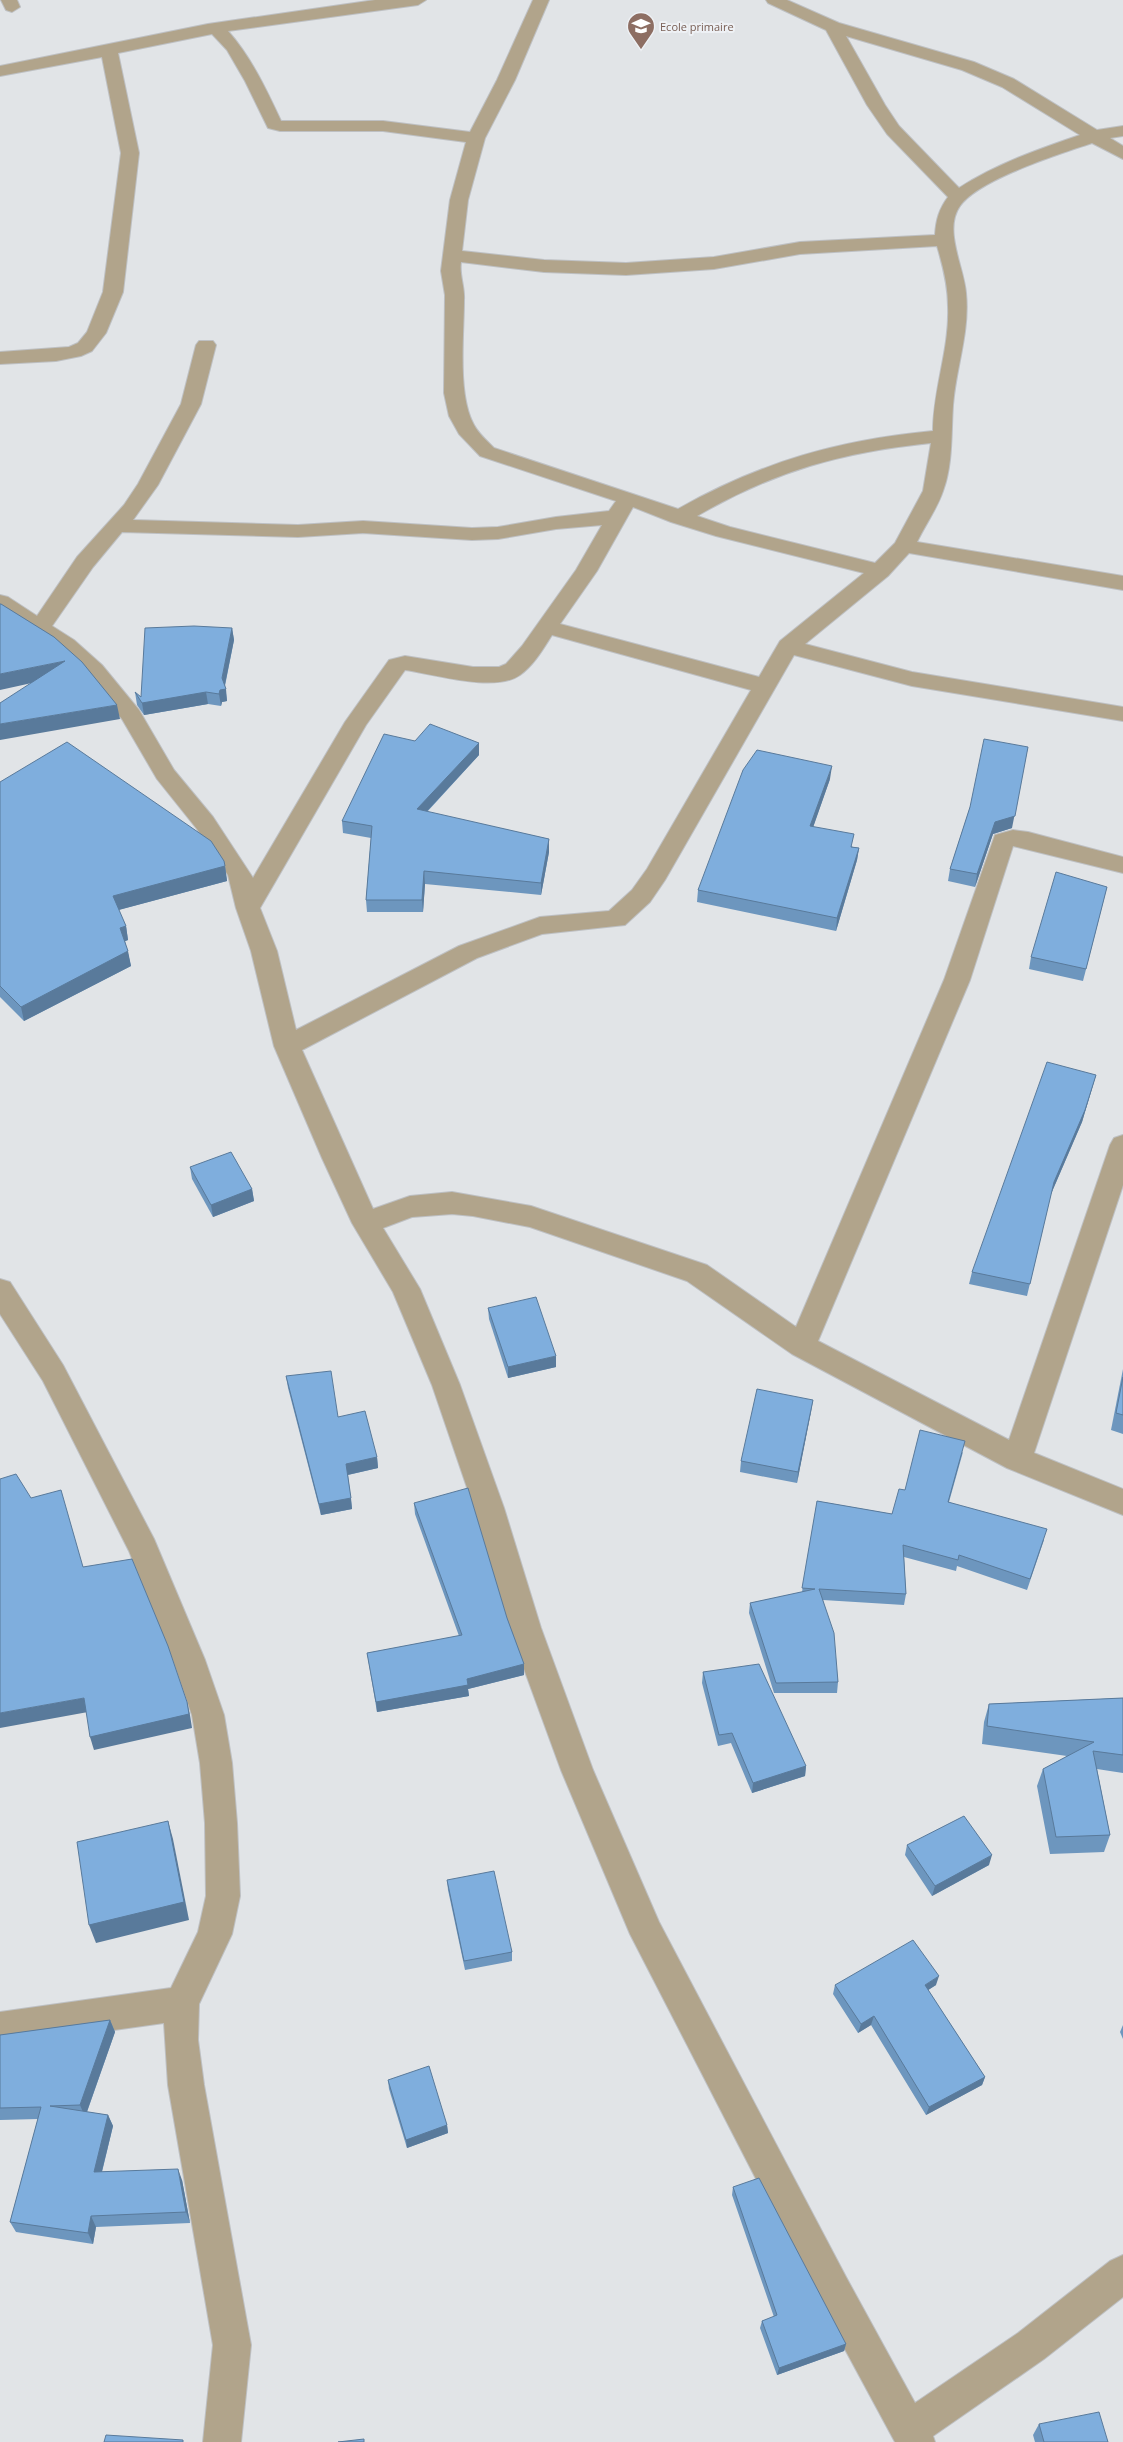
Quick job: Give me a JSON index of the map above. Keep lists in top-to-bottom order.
{
  "places": {
    "school or university": ["Ecole primaire"]
  }
}
